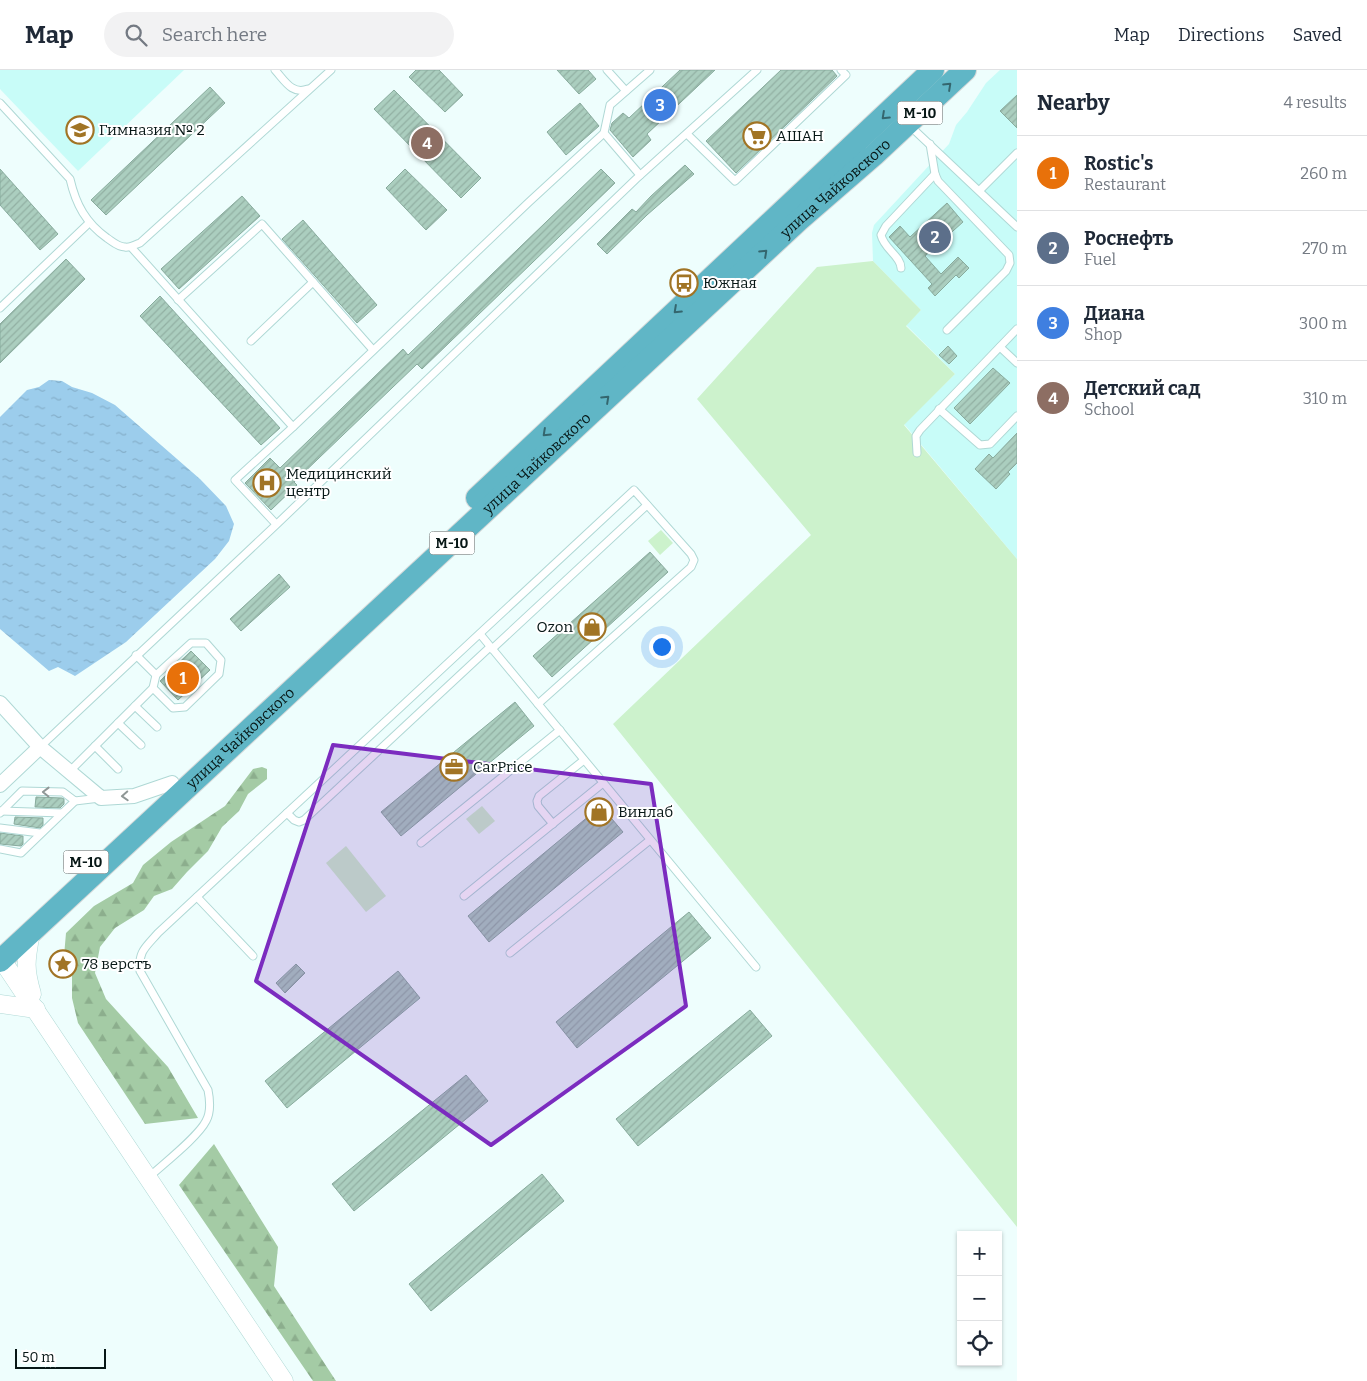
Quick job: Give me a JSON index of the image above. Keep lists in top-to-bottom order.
{
  "streets": {
    "highway": ["М-10", "улица Чайковского"]
  },
  "places": {
    "school or university": ["Гимназия № 2"],
    "supermarket": ["AШАН"],
    "bus stop": ["Южная"],
    "hospital": ["Медицинский центр"],
    "shop": ["Ozon", "Винлаб"],
    "office": ["CarPrice"],
    "place": ["78 верстъ"]
  },
  "scale_bar": "50 m",
  "page": {
    "header": "Map",
    "search": "Search here",
    "nav": ["Map", "Directions", "Saved"],
    "heading": ["Nearby", "4 results"],
    "pins": [
      "3",
      "4",
      "2",
      "1"
    ],
    "list": [
      {
        "mark": "1",
        "name": "Rostic's",
        "note": "Restaurant",
        "value": "260 m"
      },
      {
        "mark": "2",
        "name": "Роснефть",
        "note": "Fuel",
        "value": "270 m"
      },
      {
        "mark": "3",
        "name": "Диана",
        "note": "Shop",
        "value": "300 m"
      },
      {
        "mark": "4",
        "name": "Детский сад",
        "note": "School",
        "value": "310 m"
      }
    ],
    "map_buttons": ["+", "−"],
    "scale": "50 m"
  }
}
